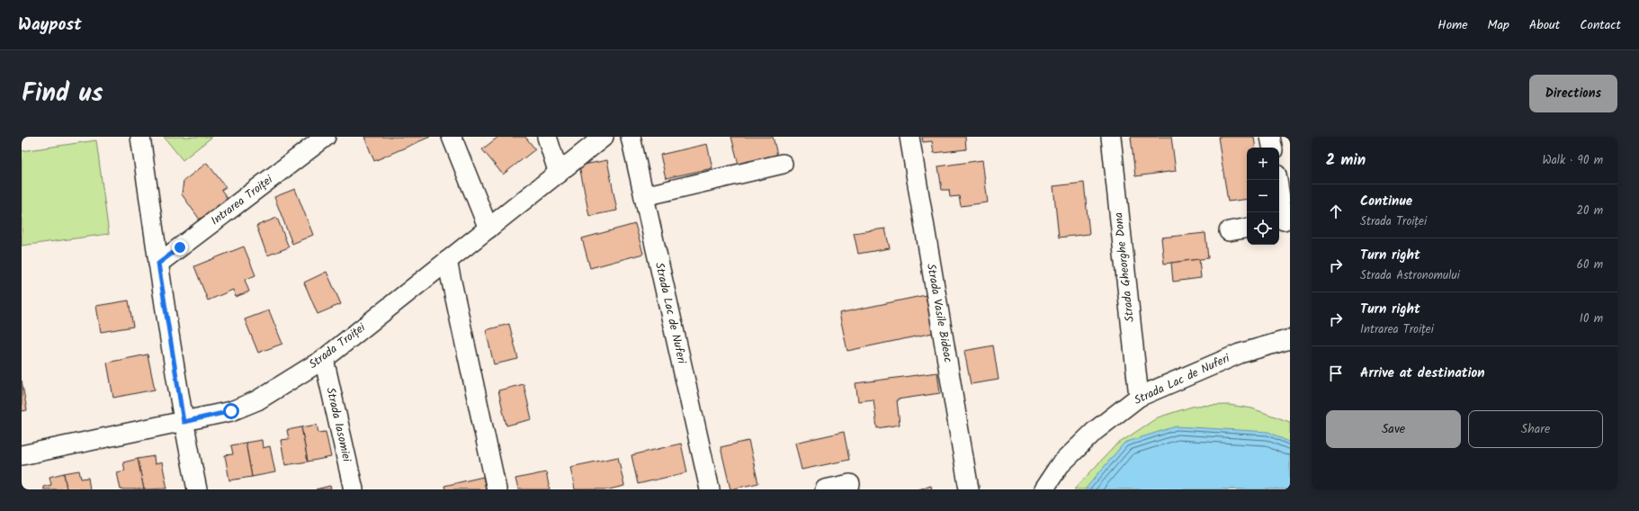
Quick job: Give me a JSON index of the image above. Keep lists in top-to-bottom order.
{
  "streets": {
    "street": [
      "Intrarea Troiței",
      "Strada Gheorghe Dona",
      "Strada Lac de Nuferi",
      "Strada Vasile Bideac",
      "Strada Troiței",
      "Strada Iasomiei"
    ]
  },
  "crossings": [
    ["Strada Gheorghe Dona", "Strada Lac de Nuferi"],
    ["Strada Troiței", "Strada Iasomiei"]
  ],
  "page": {
    "header": "Waypost",
    "nav": [
      "Home",
      "Map",
      "About",
      "Contact"
    ],
    "title": "Find us",
    "buttons": [
      "Directions",
      ["Save", "Share"]
    ],
    "heading": ["2 min", "Walk · 90 m"],
    "map_buttons": ["+", "−"],
    "list": [
      ["Continue", "Strada Troiței", "20 m"],
      ["Turn right", "Strada Astronomului", "60 m"],
      ["Turn right", "Intrarea Troiței", "10 m"],
      "Arrive at destination"
    ]
  }
}
